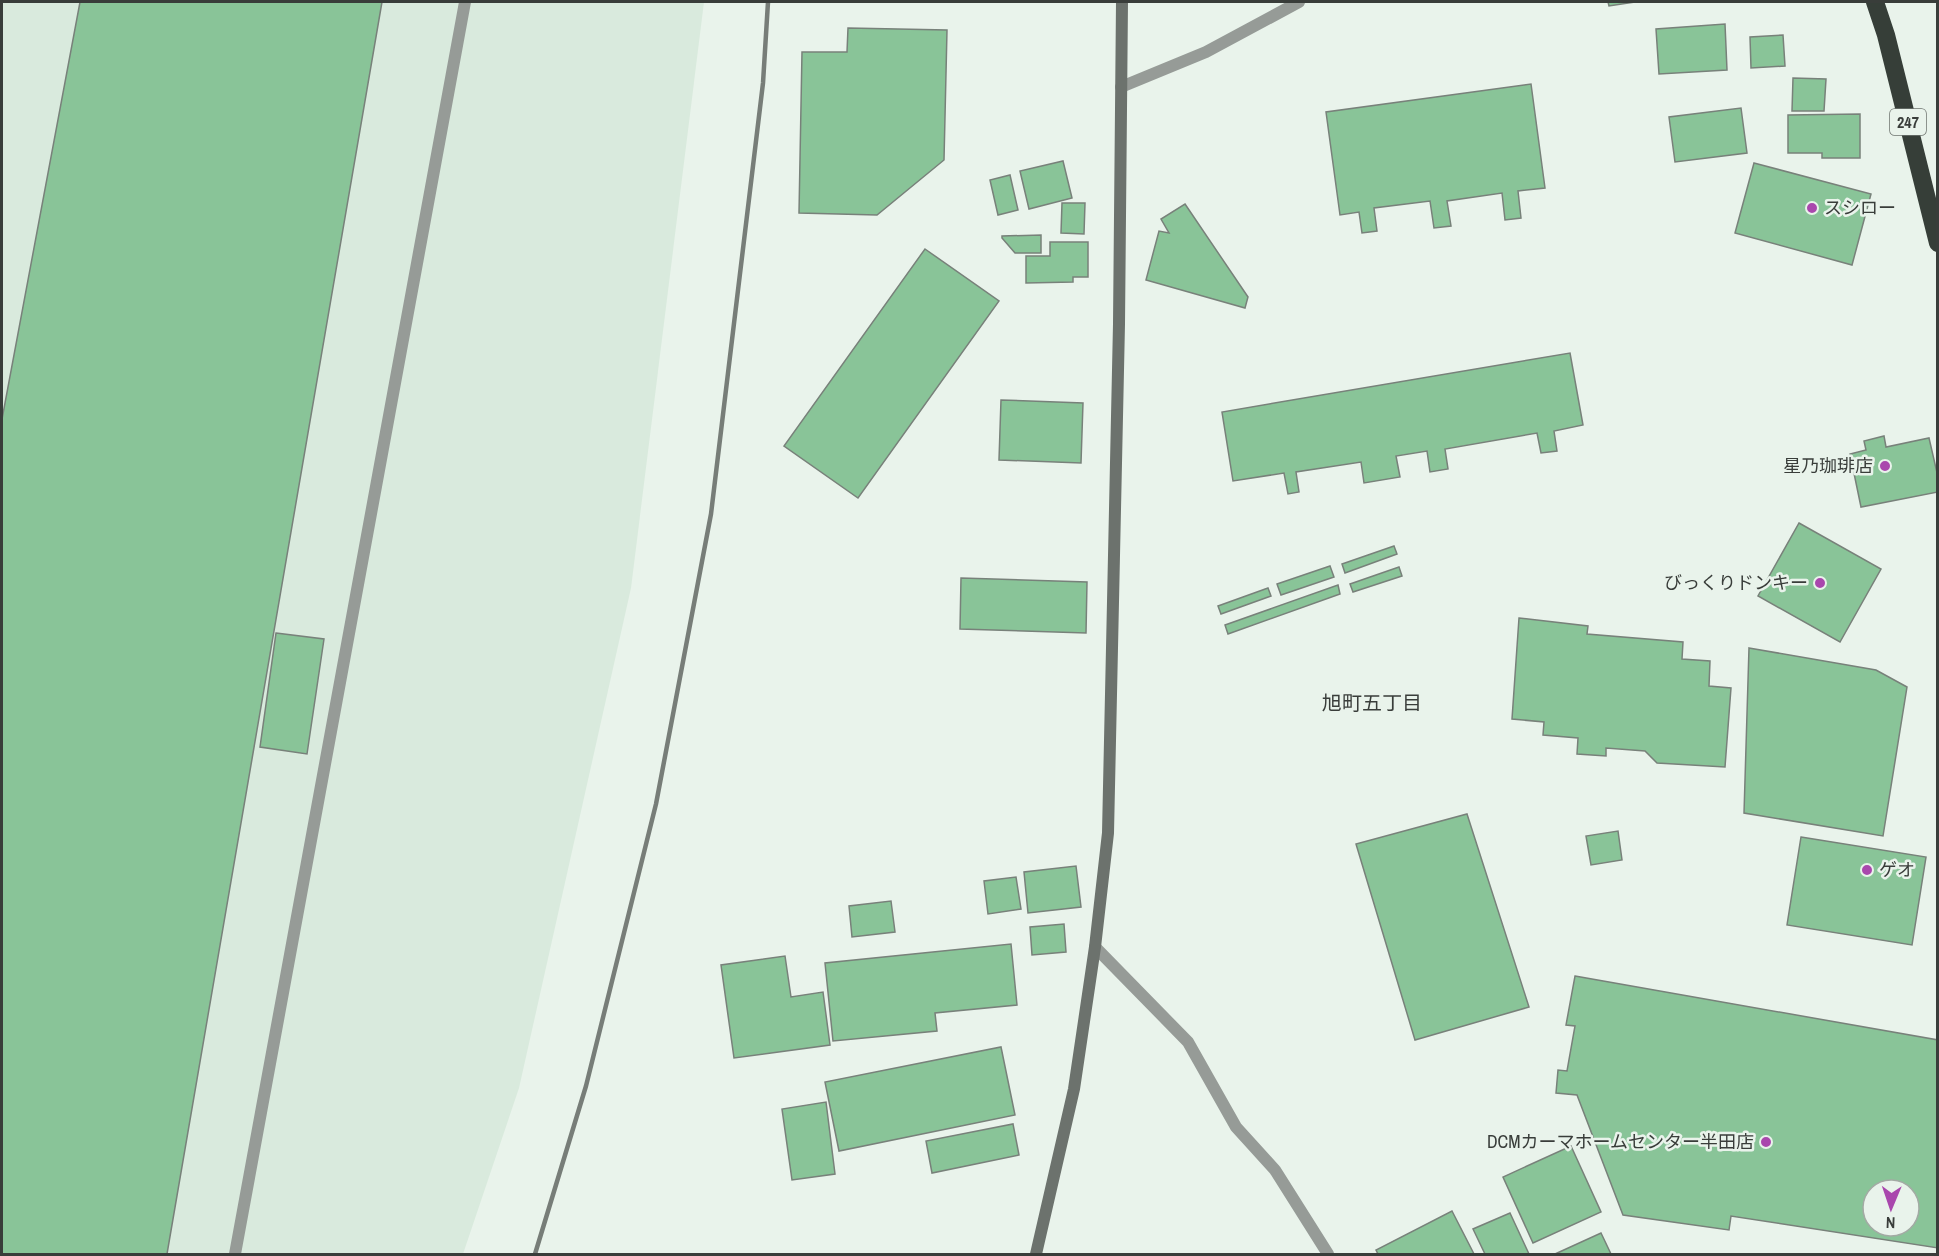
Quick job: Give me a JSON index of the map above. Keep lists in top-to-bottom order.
{
  "streets": {
    "highway": ["247"]
  },
  "districts": ["旭町五丁目"],
  "places": [
    "スシロー",
    "星乃珈琲店",
    "びっくりドンキー",
    "ゲオ",
    "DCMカーマホームセンター半田店"
  ],
  "north": "bottom"
}
